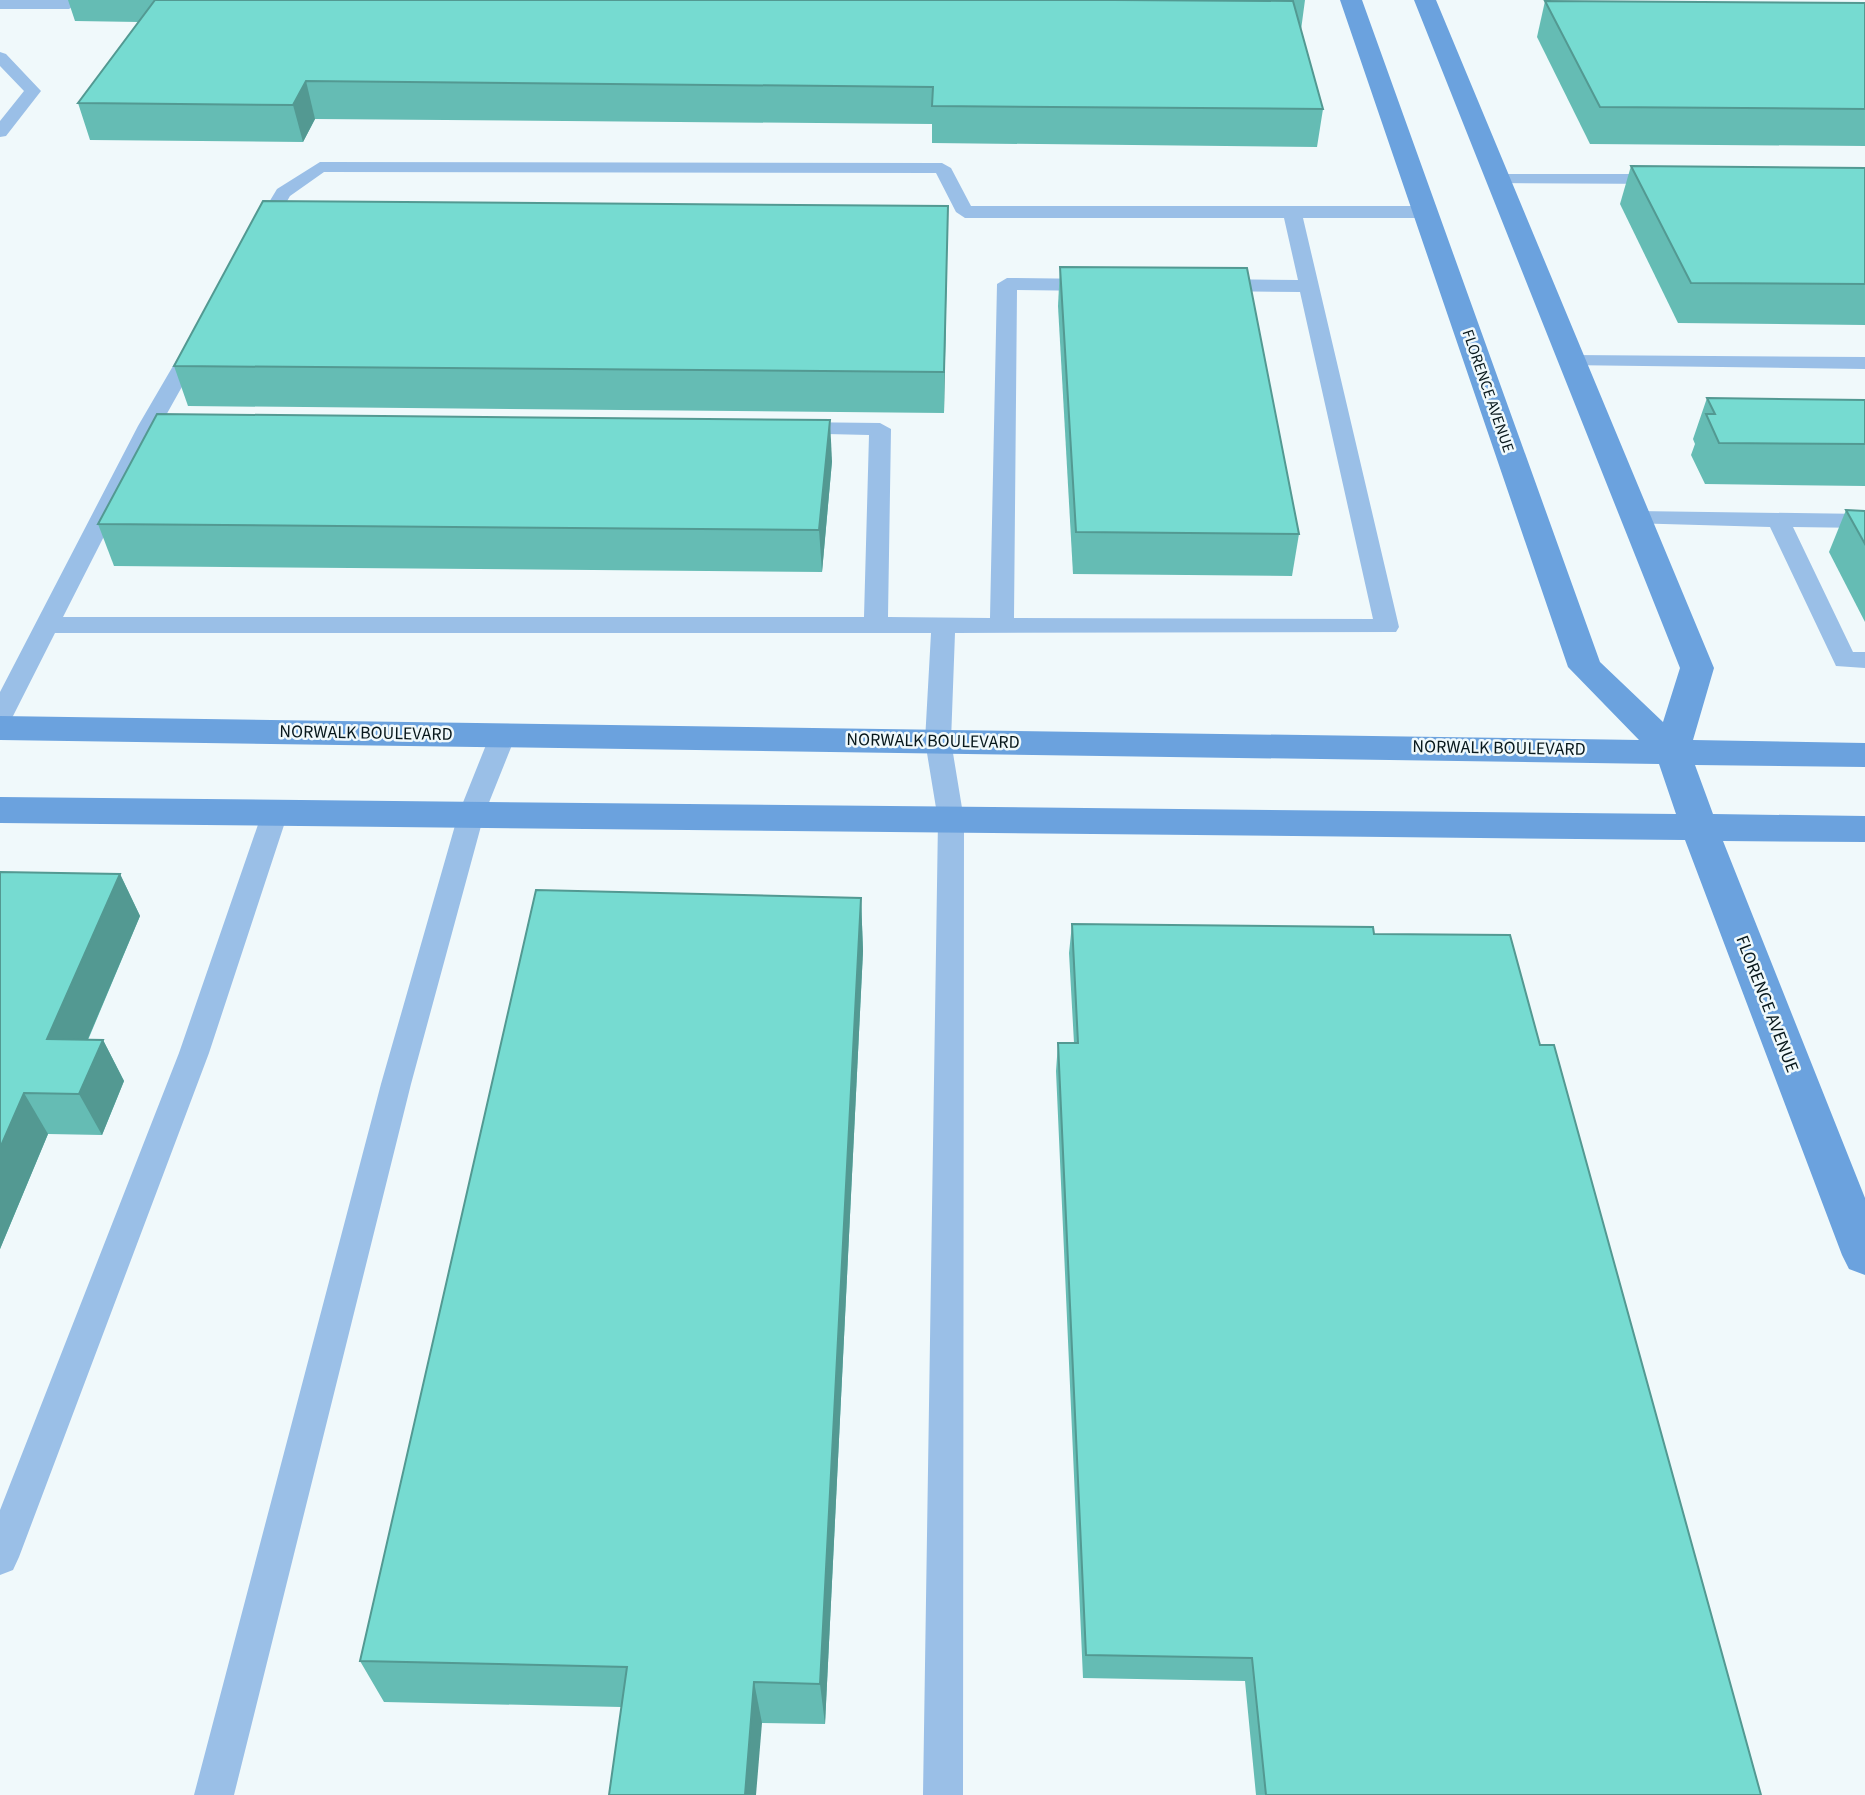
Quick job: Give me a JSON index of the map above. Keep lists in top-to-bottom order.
{
  "streets": {
    "main road": ["FLORENCE AVENUE", "NORWALK BOULEVARD"]
  },
  "crossings": [
    ["FLORENCE AVENUE", "NORWALK BOULEVARD"]
  ]
}
